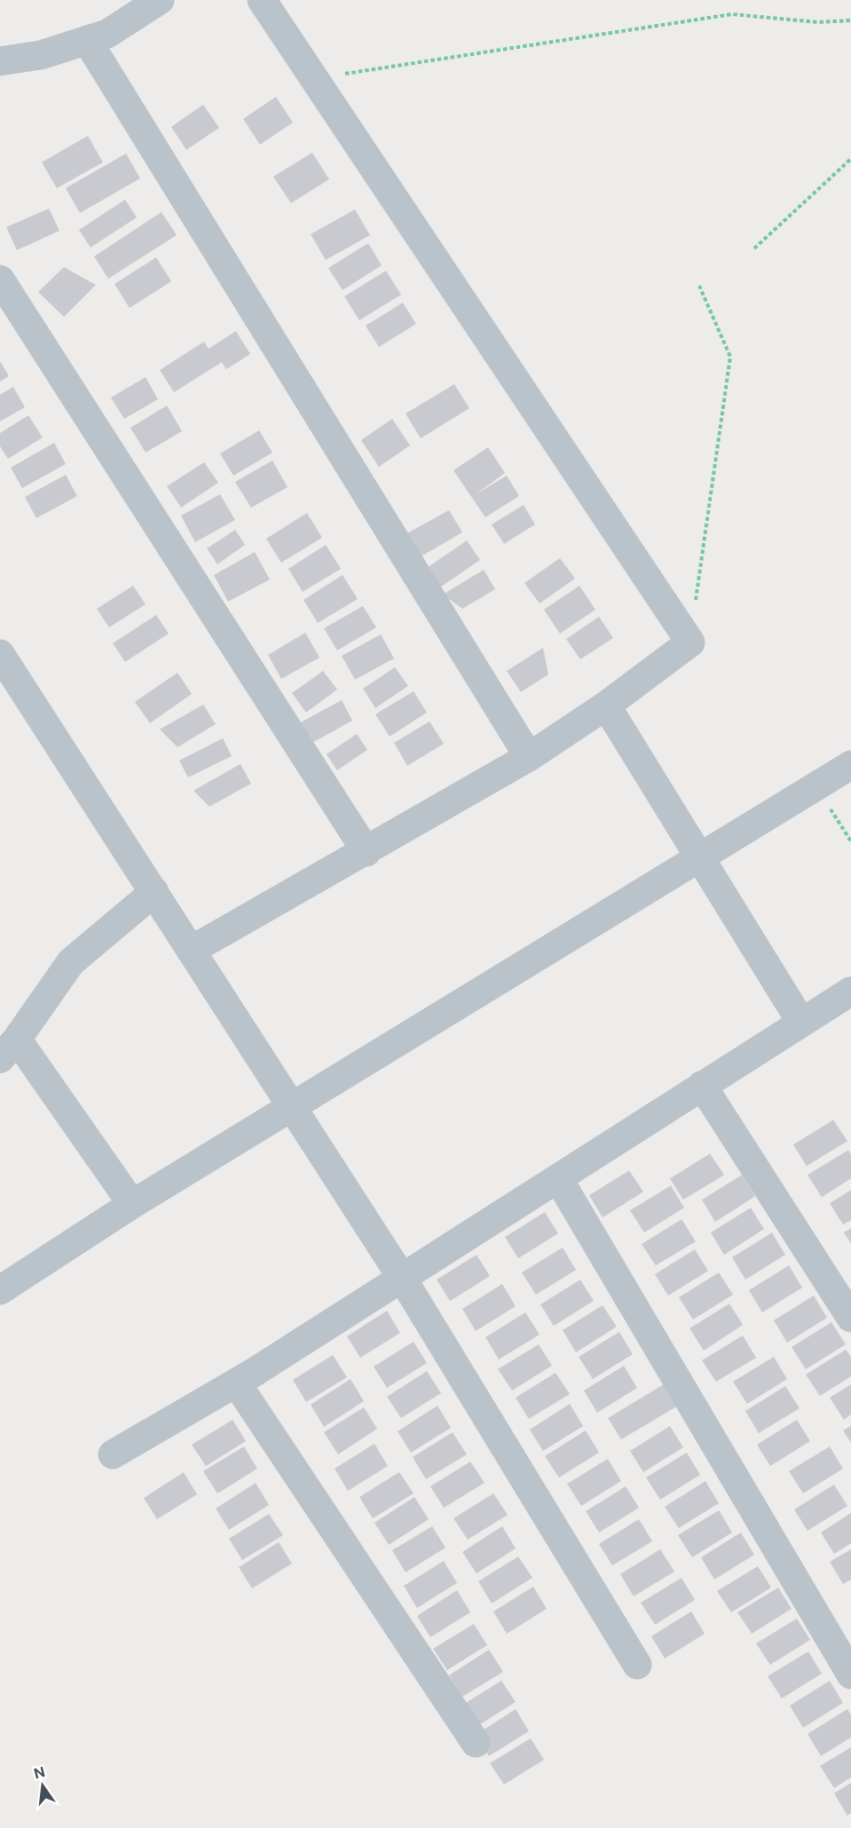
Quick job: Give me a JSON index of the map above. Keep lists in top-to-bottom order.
{
  "north": "top"
}
